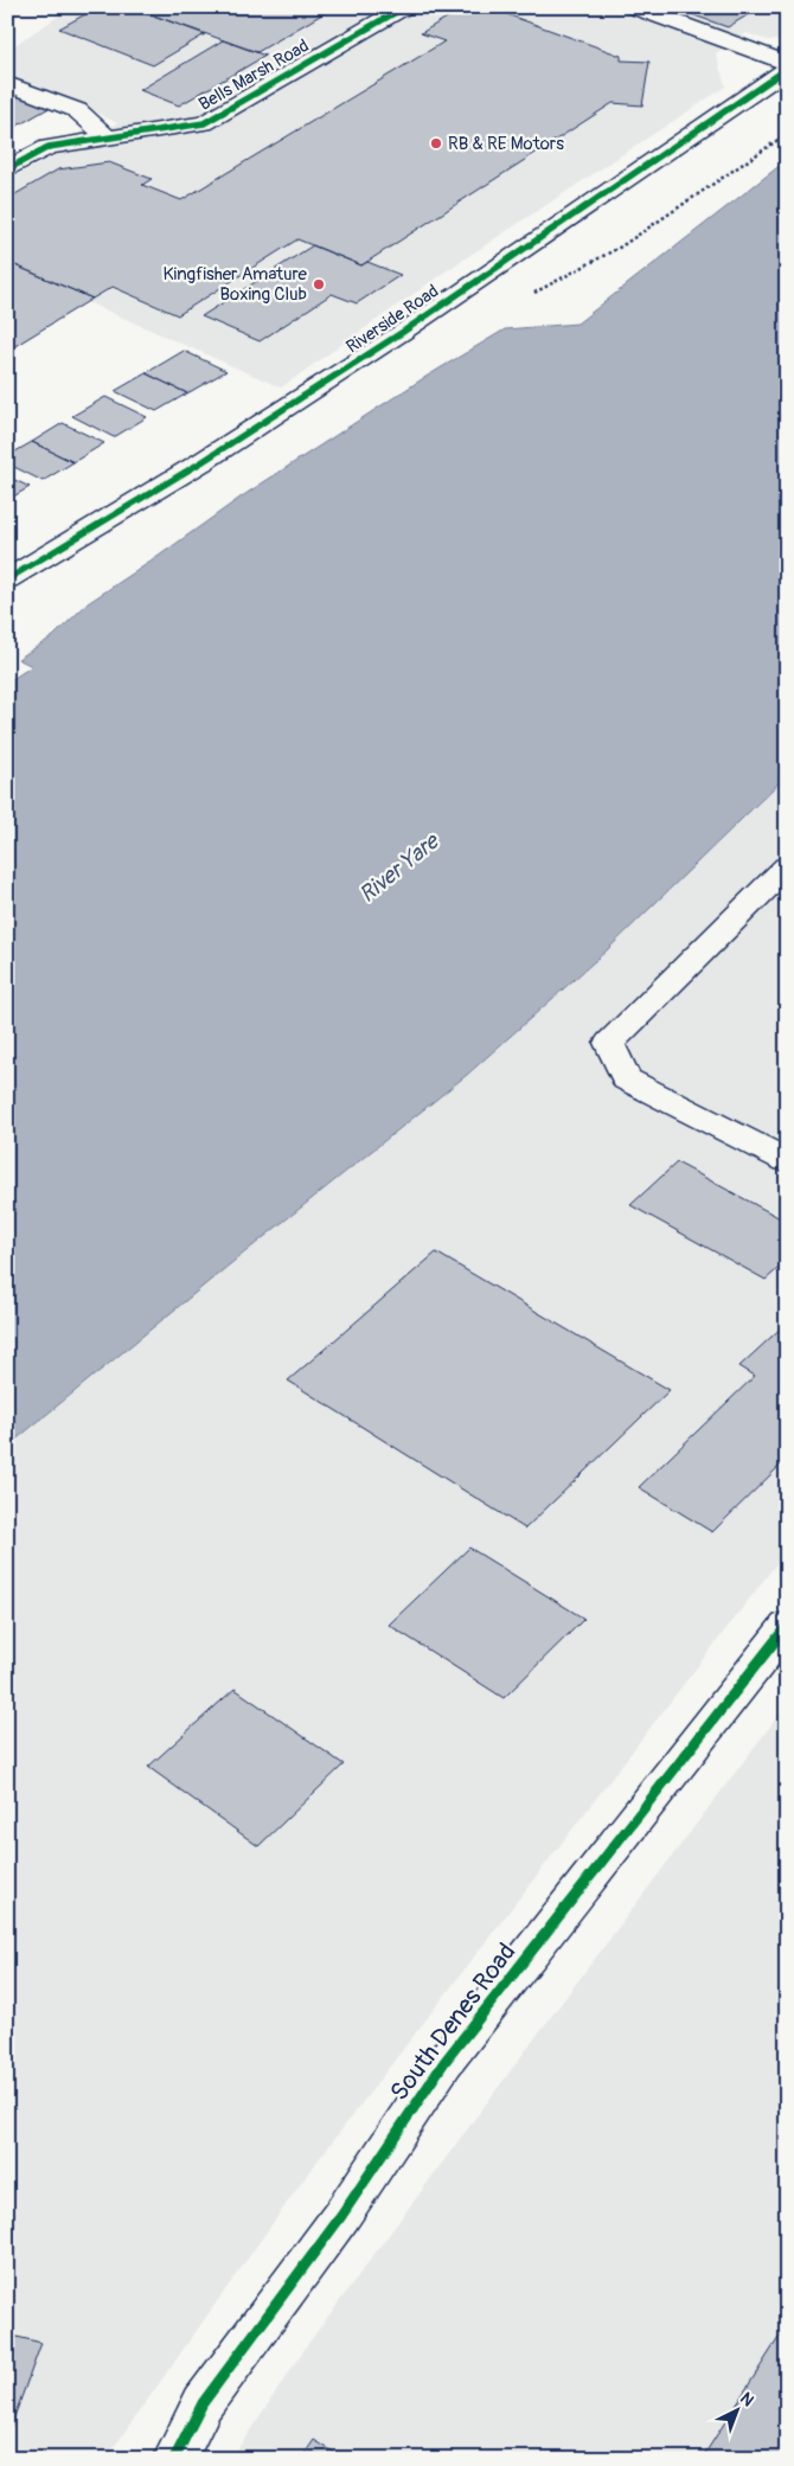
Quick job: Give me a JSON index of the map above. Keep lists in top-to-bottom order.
{
  "streets": {
    "street": ["Bells Marsh Road", "Riverside Road", "South Denes Road"]
  },
  "water": ["River Yare"],
  "places": ["RB & RE Motors", "Kingfisher Amature Boxing Club"],
  "north": "top right"
}
